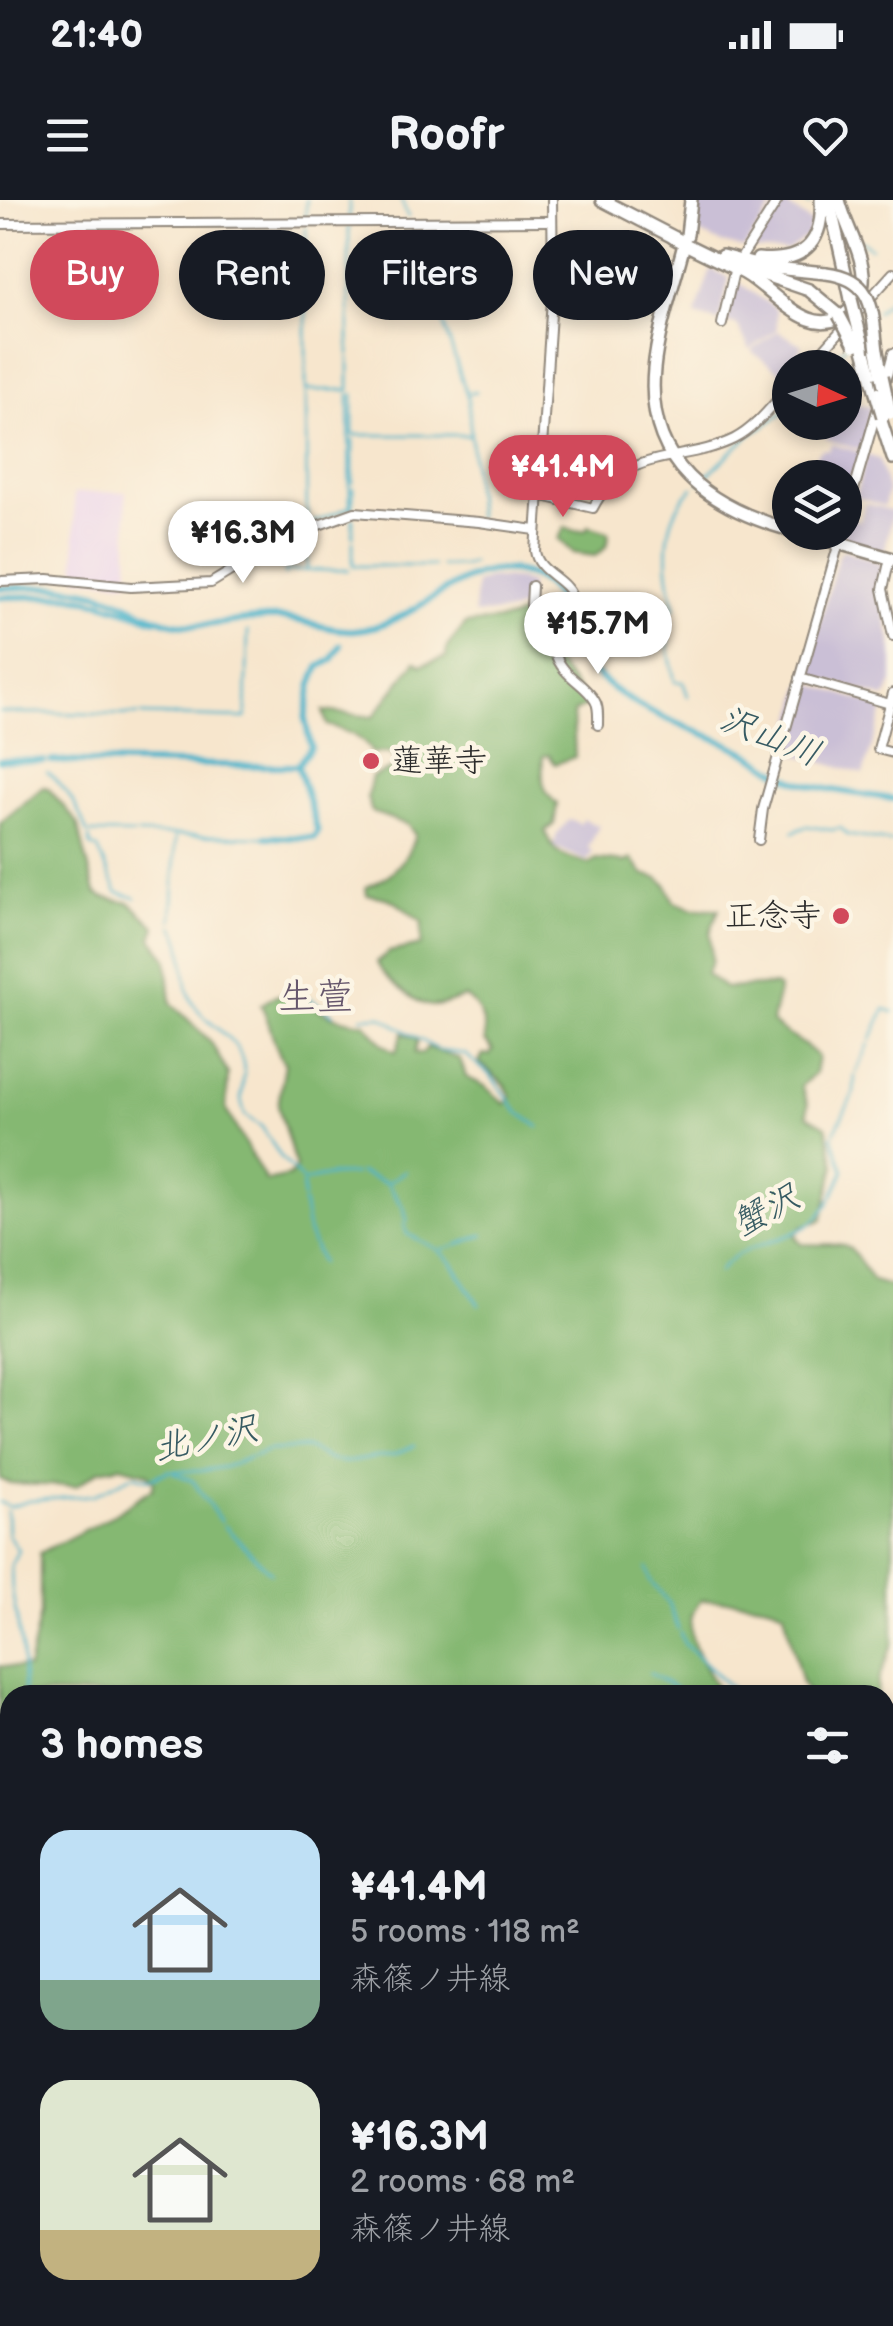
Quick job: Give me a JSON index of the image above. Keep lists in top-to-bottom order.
{
  "districts": ["生萱"],
  "water": ["沢山川", "蟹沢", "北ノ沢"],
  "places": ["蓮華寺", "正念寺"],
  "north": "right",
  "page": {
    "status": "21:40",
    "header": "Roofr",
    "chip": [
      "Buy",
      "Rent",
      "Filters",
      "New"
    ],
    "price": ["¥41.4M", "¥16.3M", "¥15.7M"],
    "heading": "3 homes",
    "list": [
      {
        "name": "¥41.4M",
        "note": "5 rooms · 118 m² · 森篠ノ井線"
      },
      {
        "name": "¥16.3M",
        "note": "2 rooms · 68 m² · 森篠ノ井線"
      }
    ]
  }
}
